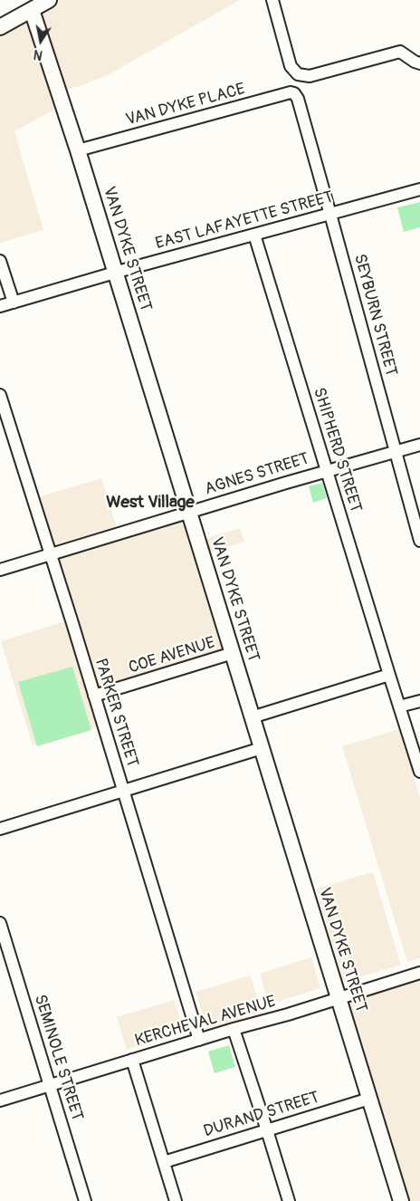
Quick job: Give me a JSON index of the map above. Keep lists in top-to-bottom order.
{
  "streets": {
    "main road": ["VAN DYKE STREET"],
    "street": [
      "VAN DYKE PLACE",
      "EAST LAFAYETTE STREET",
      "SEYBURN STREET",
      "SHIPHERD STREET",
      "AGNES STREET",
      "COE AVENUE",
      "PARKER STREET",
      "KERCHEVAL AVENUE",
      "SEMINOLE STREET",
      "DURAND STREET"
    ]
  },
  "crossings": [
    ["VAN DYKE PLACE", "VAN DYKE STREET"],
    ["VAN DYKE PLACE", "SEYBURN STREET"],
    ["EAST LAFAYETTE STREET", "VAN DYKE STREET"],
    ["EAST LAFAYETTE STREET", "SEYBURN STREET"],
    ["EAST LAFAYETTE STREET", "SHIPHERD STREET"],
    ["VAN DYKE STREET", "AGNES STREET"],
    ["VAN DYKE STREET", "COE AVENUE"],
    ["VAN DYKE STREET", "KERCHEVAL AVENUE"],
    ["VAN DYKE STREET", "DURAND STREET"],
    ["SEYBURN STREET", "AGNES STREET"],
    ["SHIPHERD STREET", "AGNES STREET"],
    ["AGNES STREET", "PARKER STREET"],
    ["COE AVENUE", "PARKER STREET"],
    ["PARKER STREET", "KERCHEVAL AVENUE"],
    ["KERCHEVAL AVENUE", "SEMINOLE STREET"]
  ],
  "districts": ["West Village"],
  "north": "bottom"
}
